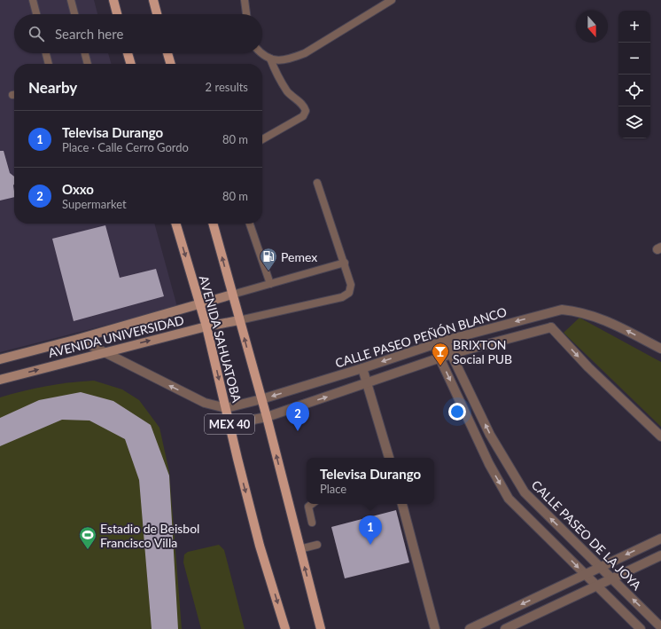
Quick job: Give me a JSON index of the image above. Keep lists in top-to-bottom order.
{
  "streets": {
    "main road": ["AVENIDA SAHUATOBA", "MEX 40"],
    "street": ["AVENIDA UNIVERSIDAD", "CALLE PASEO PEÑÓN BLANCO", "CALLE PASEO DE LA JOYA"]
  },
  "crossings": [
    ["AVENIDA UNIVERSIDAD", "AVENIDA SAHUATOBA"],
    ["CALLE PASEO PEÑÓN BLANCO", "AVENIDA SAHUATOBA"],
    ["CALLE PASEO PEÑÓN BLANCO", "CALLE PASEO DE LA JOYA"]
  ],
  "places": {
    "fuel station": ["Pemex"],
    "bar": ["BRIXTON Social PUB"],
    "sports": ["Estadio de Beisbol Francisco Villa"]
  },
  "north": "bottom",
  "page": {
    "map_buttons": ["+", "−"],
    "search": "Search here",
    "heading": ["Nearby", "2 results"],
    "list": [
      {
        "mark": "1",
        "name": "Televisa Durango",
        "note": "Place · Calle Cerro Gordo",
        "value": "80 m"
      },
      {
        "mark": "2",
        "name": "Oxxo",
        "note": "Supermarket",
        "value": "80 m"
      }
    ],
    "pins": ["2", "1"],
    "popup": ["Televisa Durango", "Place"]
  }
}
